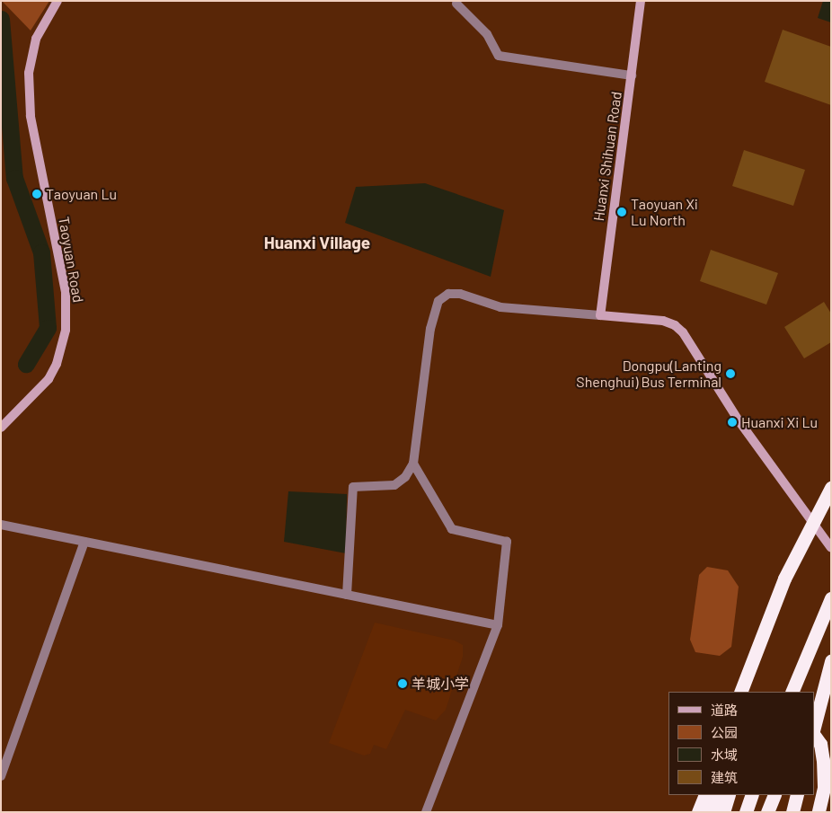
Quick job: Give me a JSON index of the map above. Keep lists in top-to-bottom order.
{
  "streets": {
    "street": ["Huanxi Shihuan Road", "Taoyuan Road"]
  },
  "districts": ["Huanxi Village"],
  "places": [
    "Taoyuan Lu",
    "Taoyuan Xi Lu North",
    "Dongpu(Lanting Shenghui) Bus Terminal",
    "Huanxi Xi Lu",
    "羊城小学"
  ],
  "legend": [
    "道路",
    "公园",
    "水域",
    "建筑"
  ]
}
